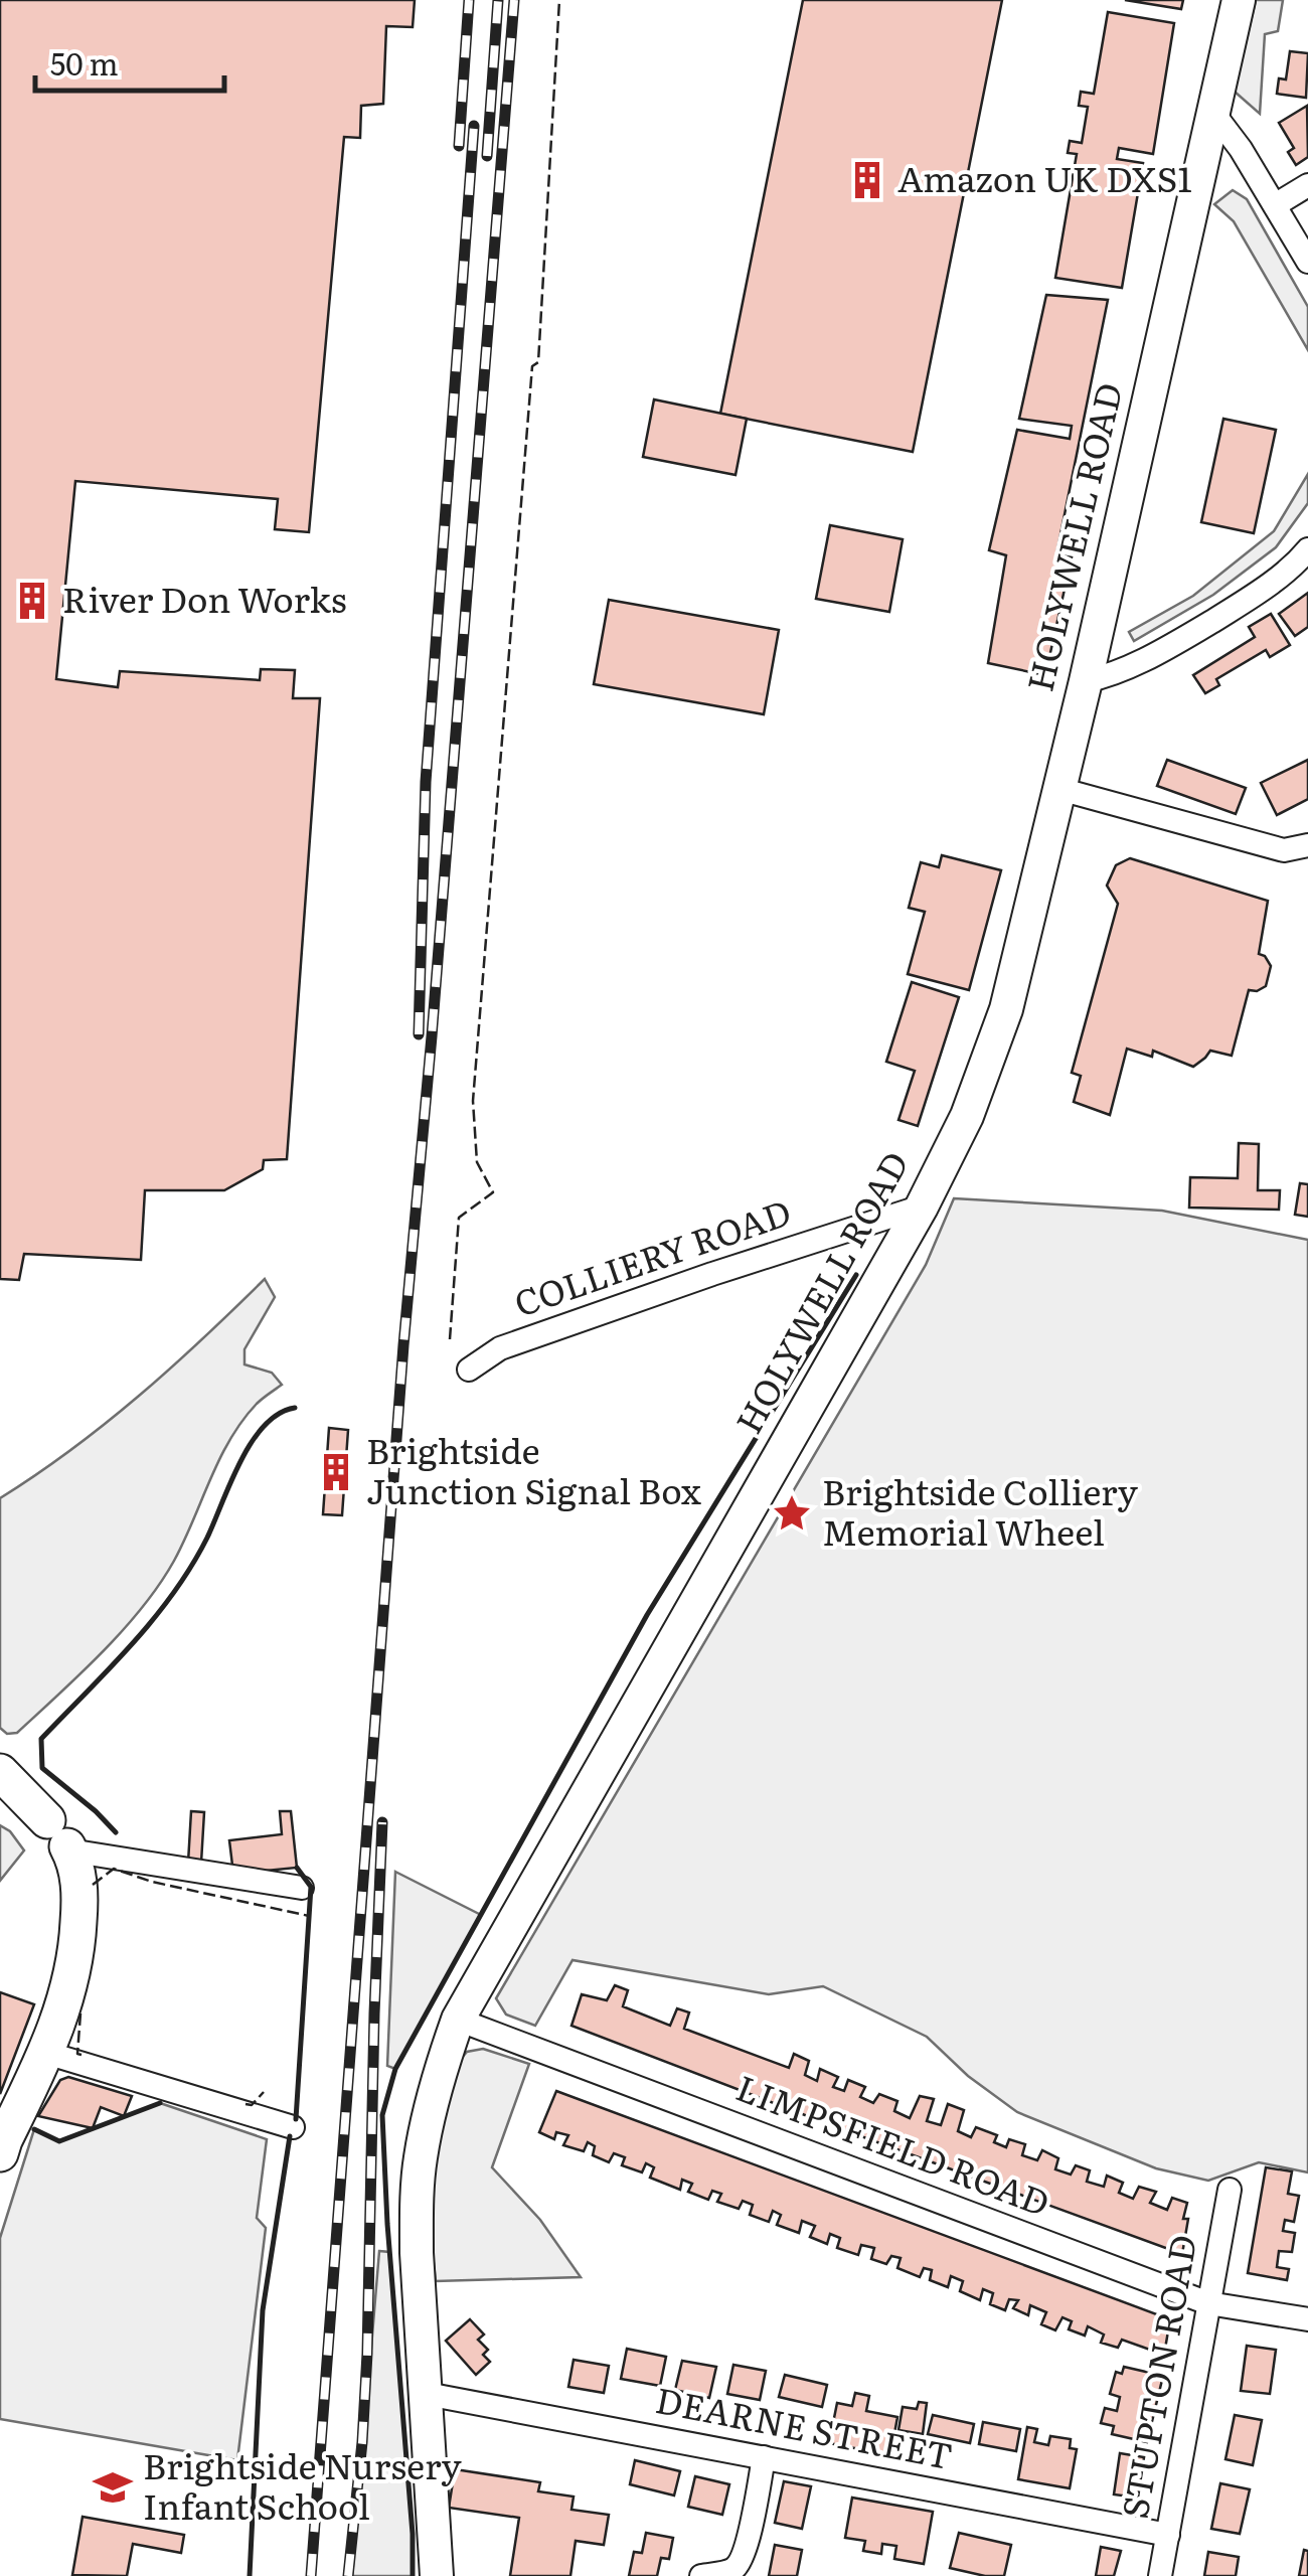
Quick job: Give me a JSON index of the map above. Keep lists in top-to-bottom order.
{
  "streets": {
    "main road": ["HOLYWELL ROAD"],
    "street": [
      "COLLIERY ROAD",
      "LIMPSFIELD ROAD",
      "STUPTON ROAD",
      "DEARNE STREET"
    ]
  },
  "crossings": [
    ["HOLYWELL ROAD", "COLLIERY ROAD"],
    ["HOLYWELL ROAD", "LIMPSFIELD ROAD"],
    ["HOLYWELL ROAD", "DEARNE STREET"],
    ["LIMPSFIELD ROAD", "STUPTON ROAD"],
    ["STUPTON ROAD", "DEARNE STREET"]
  ],
  "places": {
    "building": ["Amazon UK DXS1", "River Don Works", "Brightside Junction Signal Box"],
    "place": ["Brightside Colliery Memorial Wheel"],
    "school or university": ["Brightside Nursery Infant School"]
  },
  "scale_bar": "50 m"
}
